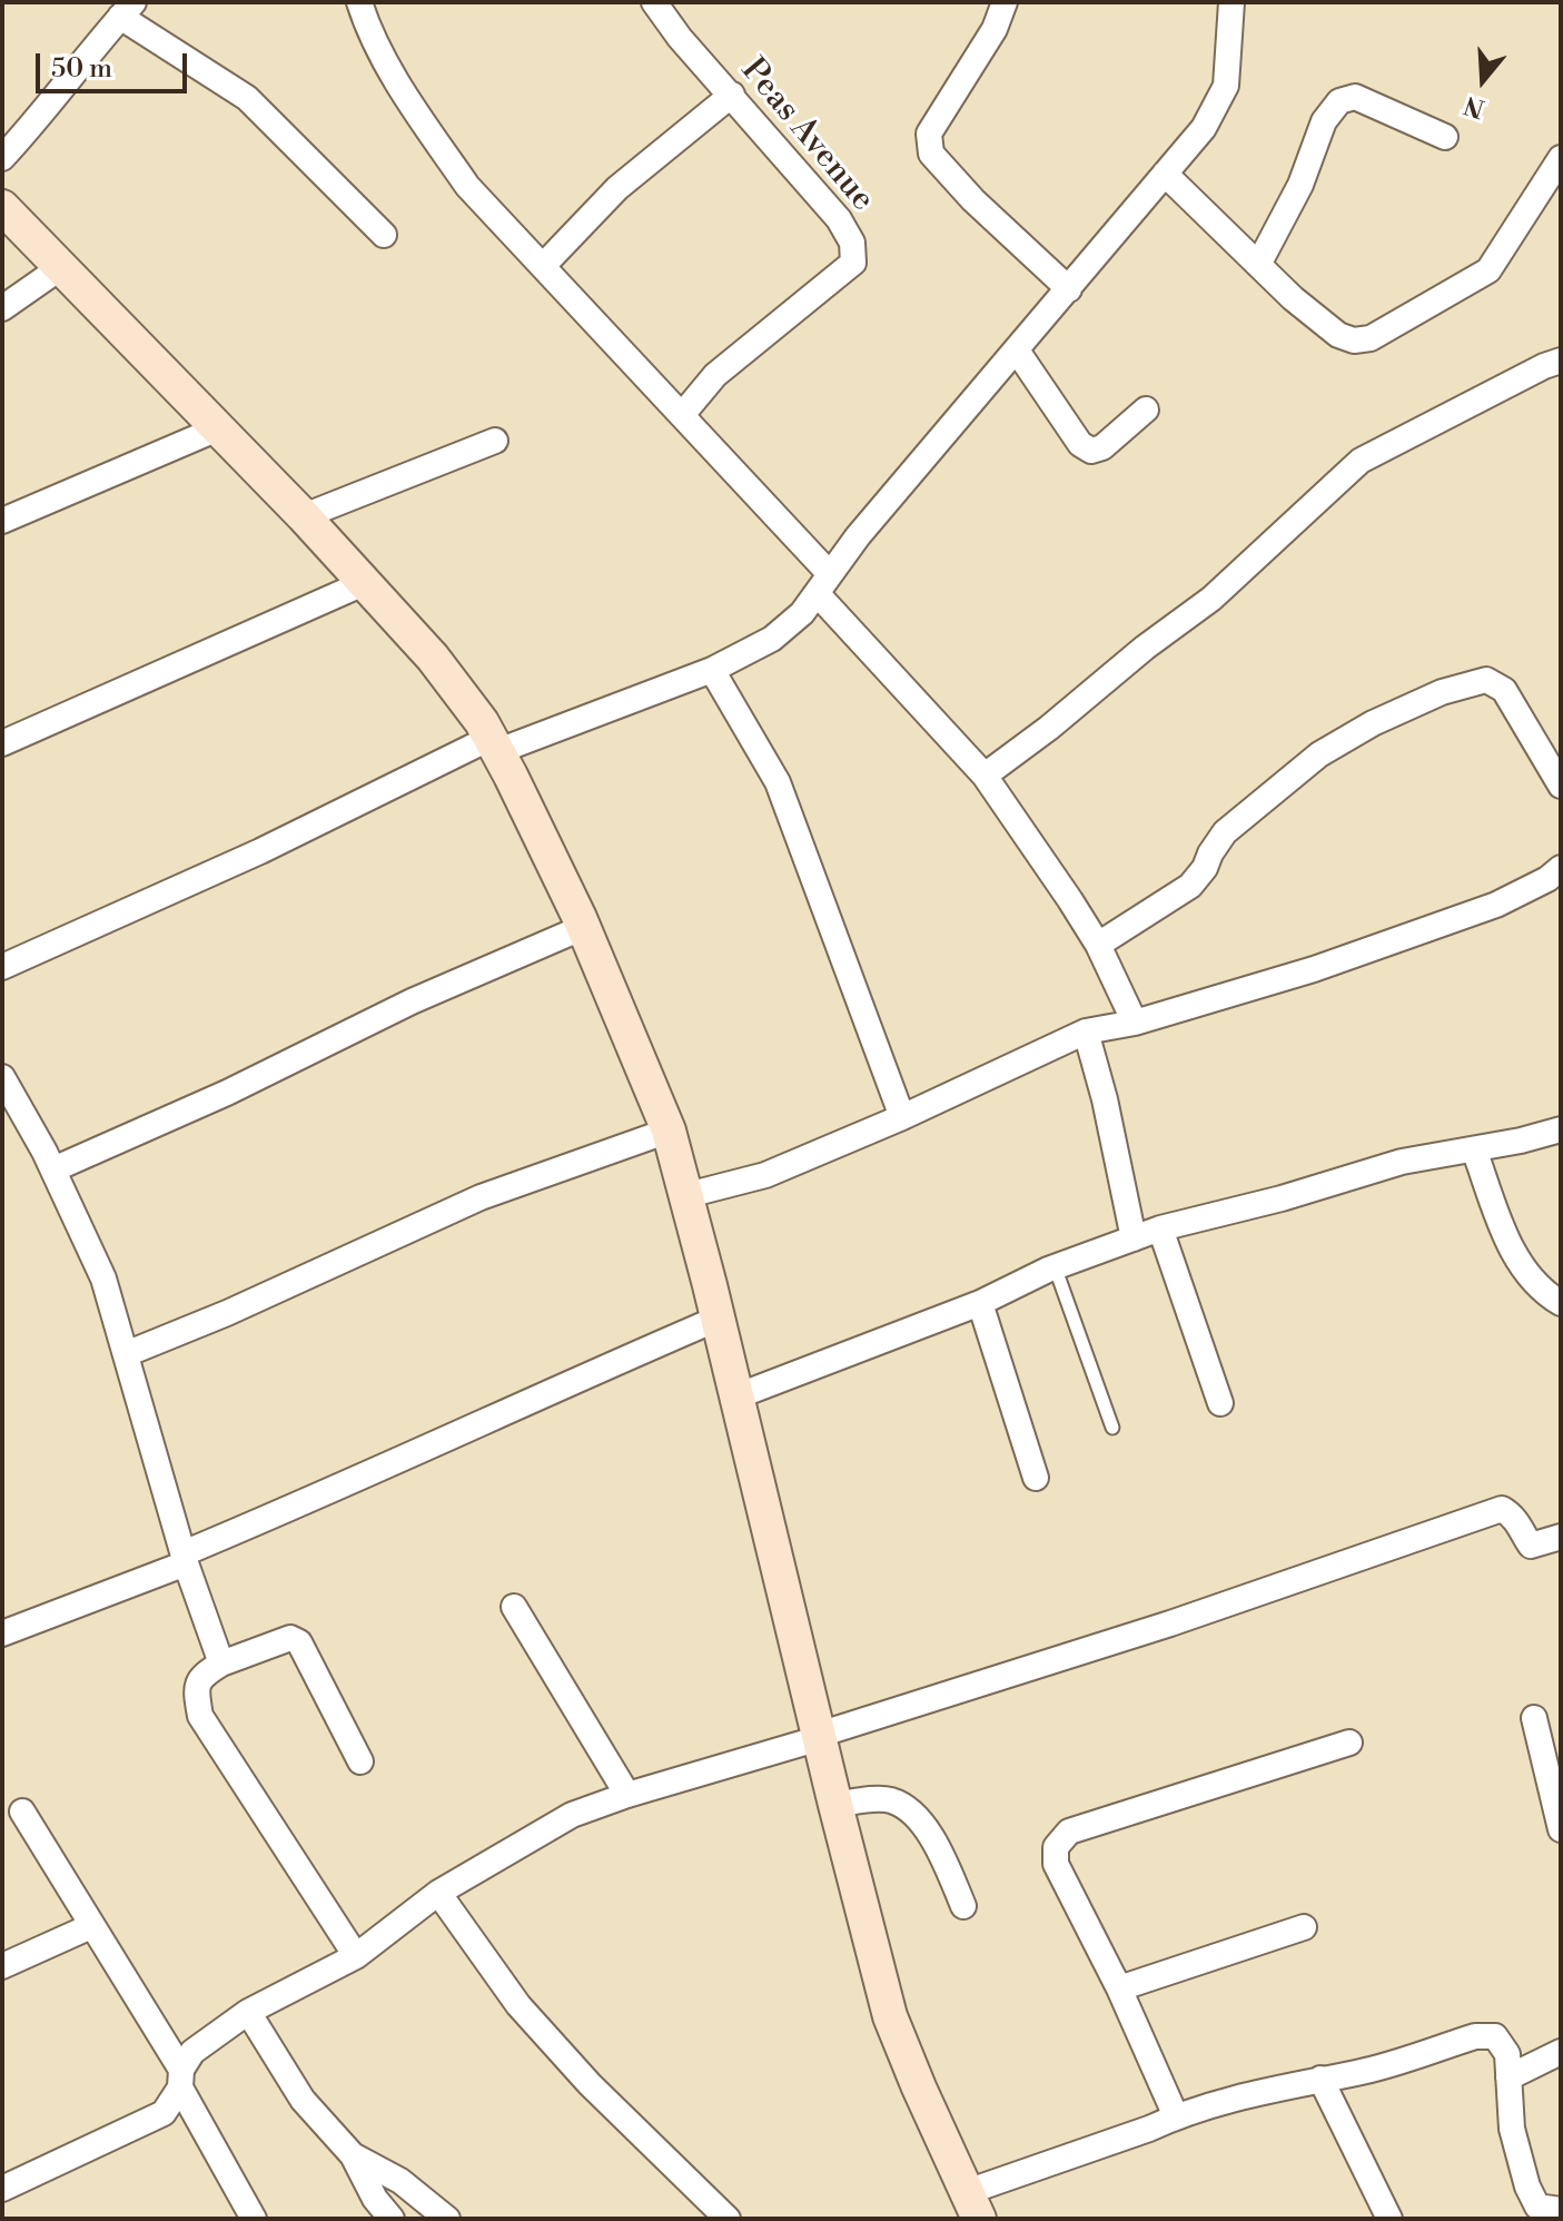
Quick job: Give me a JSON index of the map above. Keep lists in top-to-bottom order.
{
  "streets": {
    "street": ["Peas Avenue"]
  },
  "scale_bar": "50 m",
  "north": "bottom"
}
